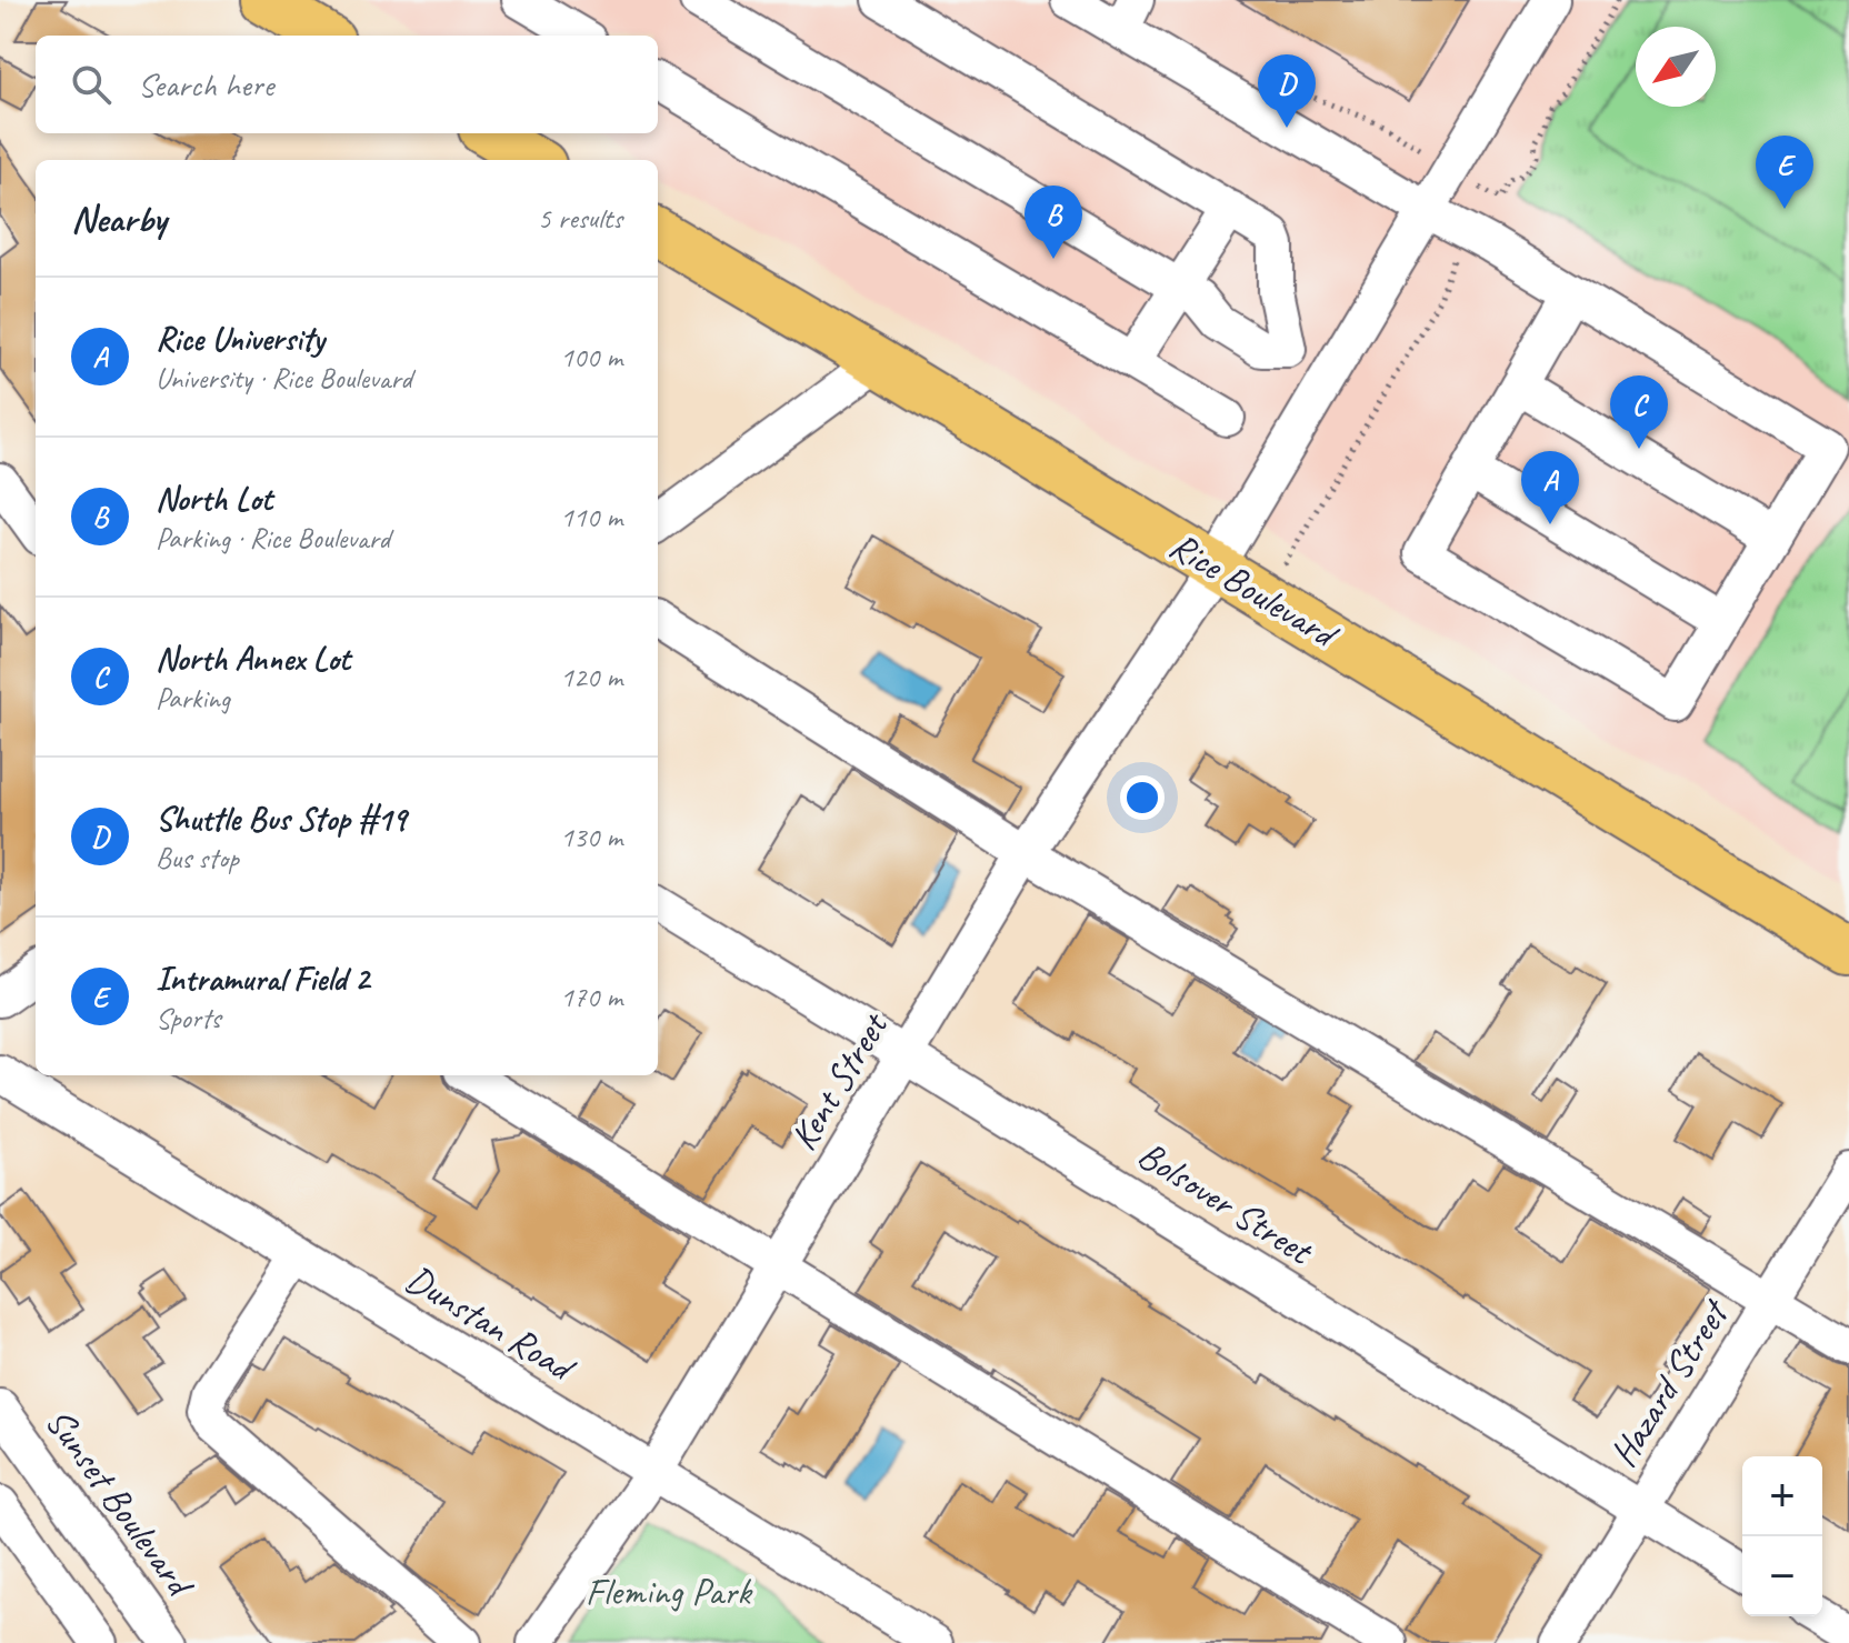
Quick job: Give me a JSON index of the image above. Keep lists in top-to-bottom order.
{
  "streets": {
    "main road": ["Rice Boulevard"],
    "street": [
      "Kent Street",
      "Bolsover Street",
      "Dunstan Road",
      "Hazard Street",
      "Sunset Boulevard"
    ]
  },
  "crossings": [
    ["Rice Boulevard", "Kent Street"],
    ["Kent Street", "Bolsover Street"],
    ["Kent Street", "Dunstan Road"],
    ["Bolsover Street", "Hazard Street"]
  ],
  "parks": ["Fleming Park"],
  "north": "bottom left",
  "page": {
    "search": "Search here",
    "pins": [
      "D",
      "E",
      "B",
      "C",
      "A"
    ],
    "heading": ["Nearby", "5 results"],
    "list": [
      {
        "mark": "A",
        "name": "Rice University",
        "note": "University · Rice Boulevard",
        "value": "100 m"
      },
      {
        "mark": "B",
        "name": "North Lot",
        "note": "Parking · Rice Boulevard",
        "value": "110 m"
      },
      {
        "mark": "C",
        "name": "North Annex Lot",
        "note": "Parking",
        "value": "120 m"
      },
      {
        "mark": "D",
        "name": "Shuttle Bus Stop #19",
        "note": "Bus stop",
        "value": "130 m"
      },
      {
        "mark": "E",
        "name": "Intramural Field 2",
        "note": "Sports",
        "value": "170 m"
      }
    ],
    "map_buttons": ["+", "−"]
  }
}
